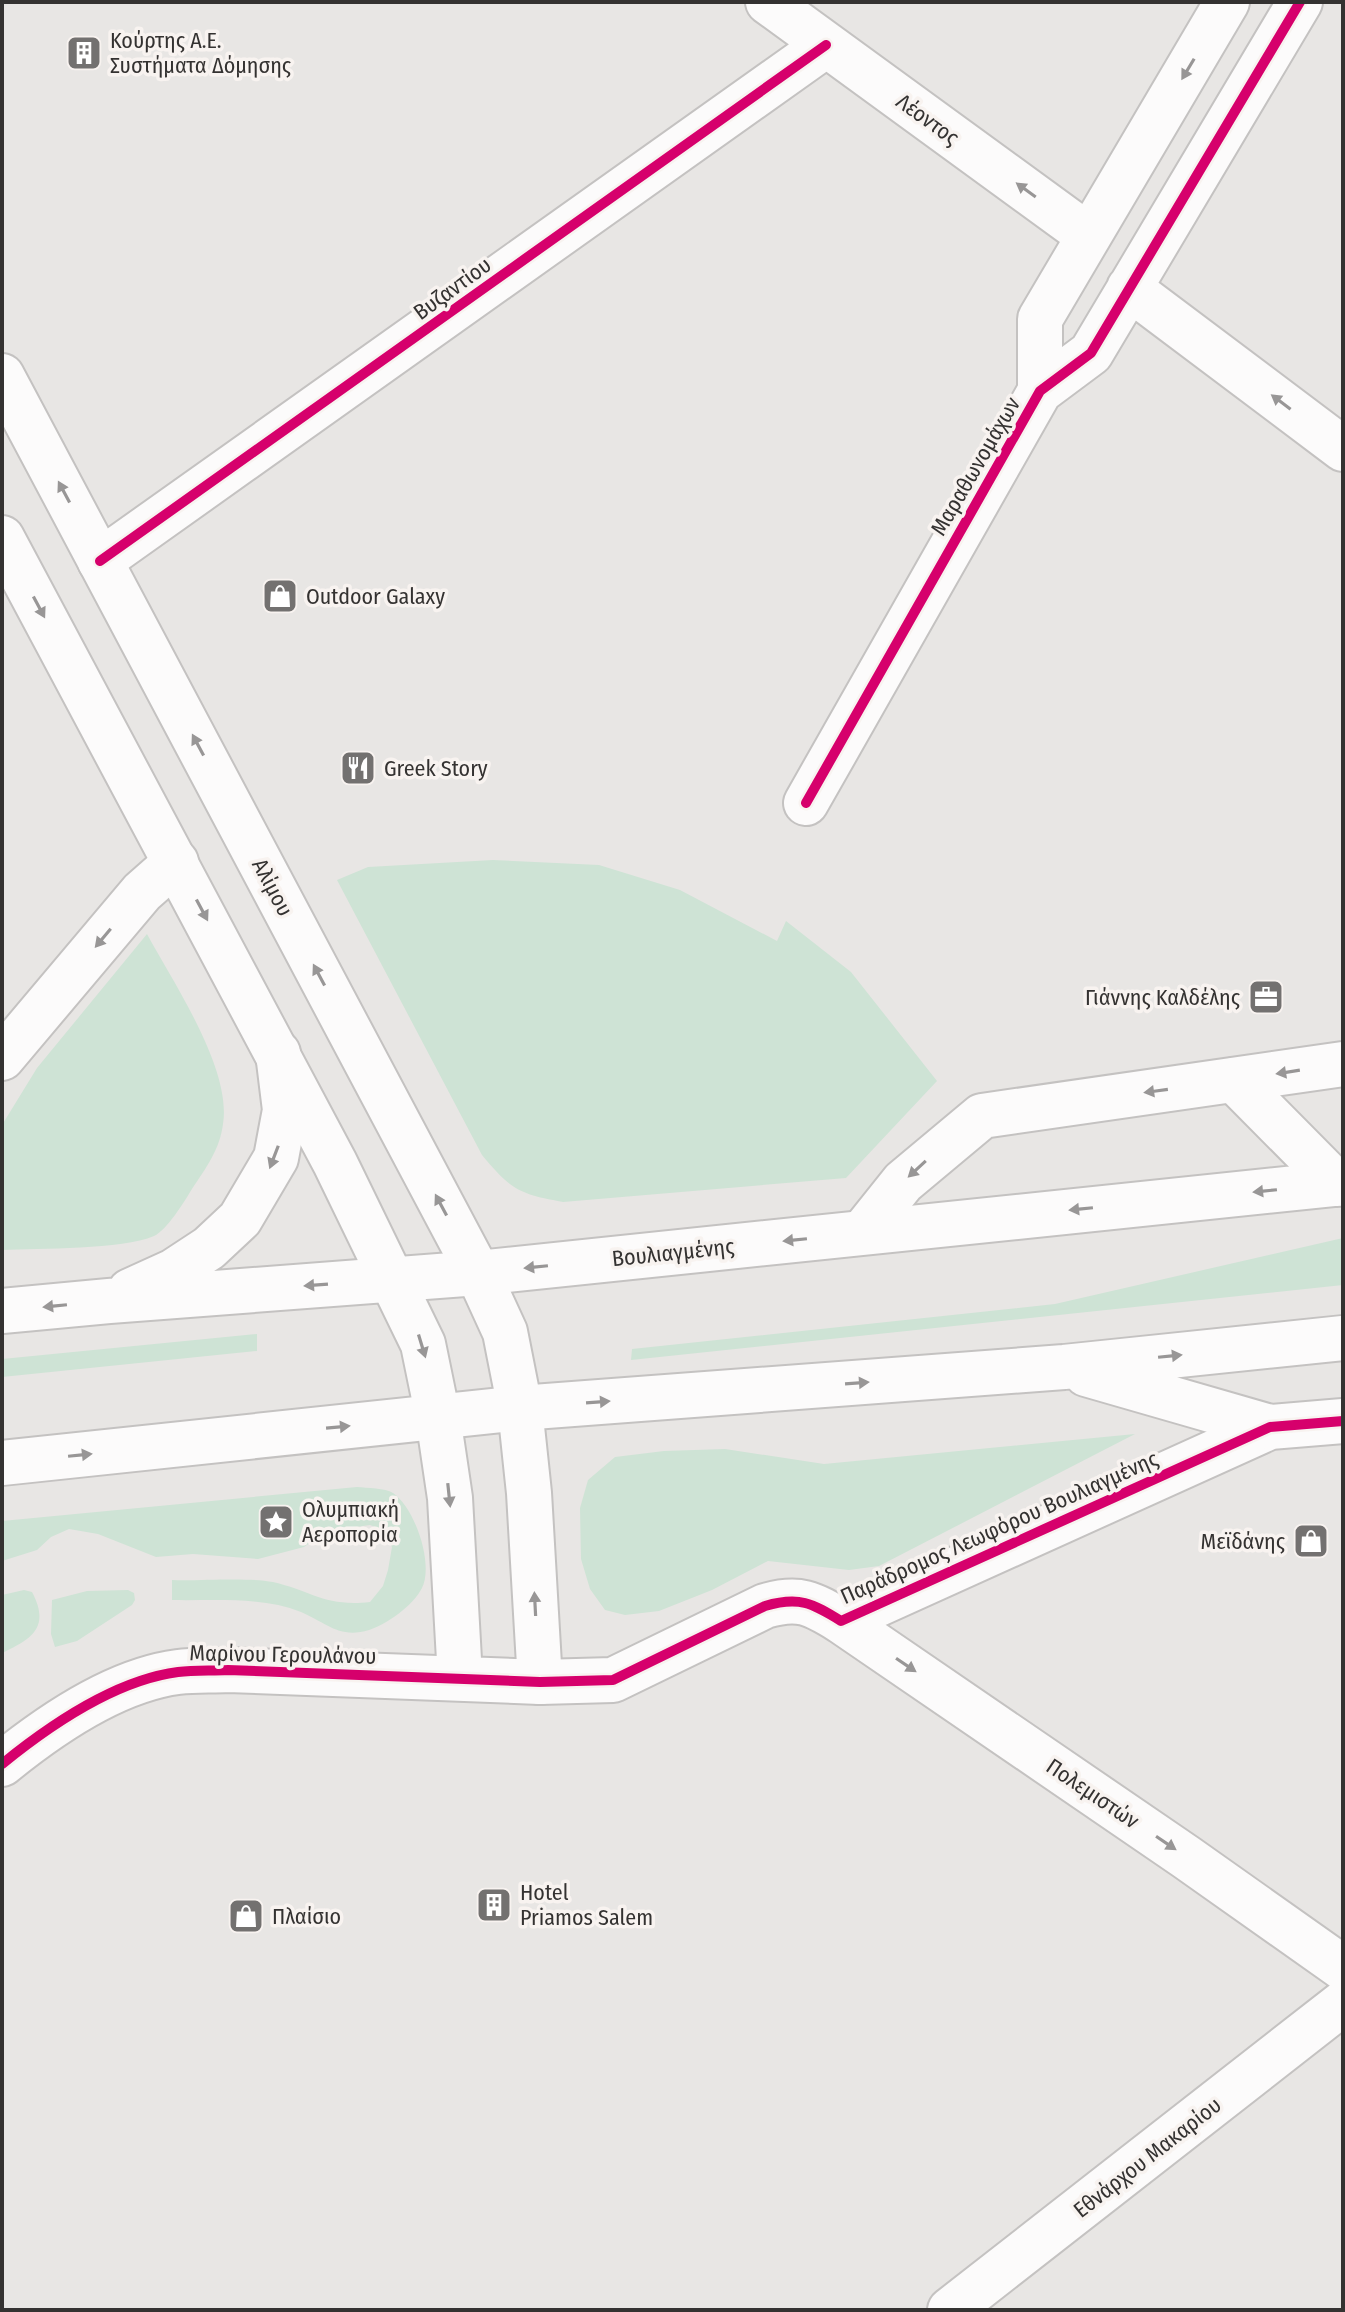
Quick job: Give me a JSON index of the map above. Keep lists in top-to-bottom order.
{
  "streets": {
    "street": [
      "Λέοντος",
      "Βυζαντίου",
      "Μαραθωνομάχων",
      "Αλίμου",
      "Βουλιαγμένης",
      "Παράδρομος Λεωφόρου Βουλιαγμένης",
      "Μαρίνου Γερουλάνου",
      "Πολεμιστών",
      "Εθνάρχου Μακαρίου"
    ]
  },
  "crossings": [
    ["Λέοντος", "Βυζαντίου"],
    ["Λέοντος", "Μαραθωνομάχων"],
    ["Βυζαντίου", "Αλίμου"],
    ["Αλίμου", "Βουλιαγμένης"],
    ["Παράδρομος Λεωφόρου Βουλιαγμένης", "Μαρίνου Γερουλάνου"],
    ["Παράδρομος Λεωφόρου Βουλιαγμένης", "Πολεμιστών"]
  ],
  "one_way": ["Λέοντος"],
  "places": {
    "building": ["Κούρτης Α.Ε. Συστήματα Δόμησης", "Hotel Priamos Salem"],
    "shop": ["Outdoor Galaxy", "Μεϊδάνης", "Πλαίσιο"],
    "restaurant": ["Greek Story"],
    "office": ["Γιάννης Καλδέλης"],
    "place": ["Ολυμπιακή Αεροπορία"]
  }
}
